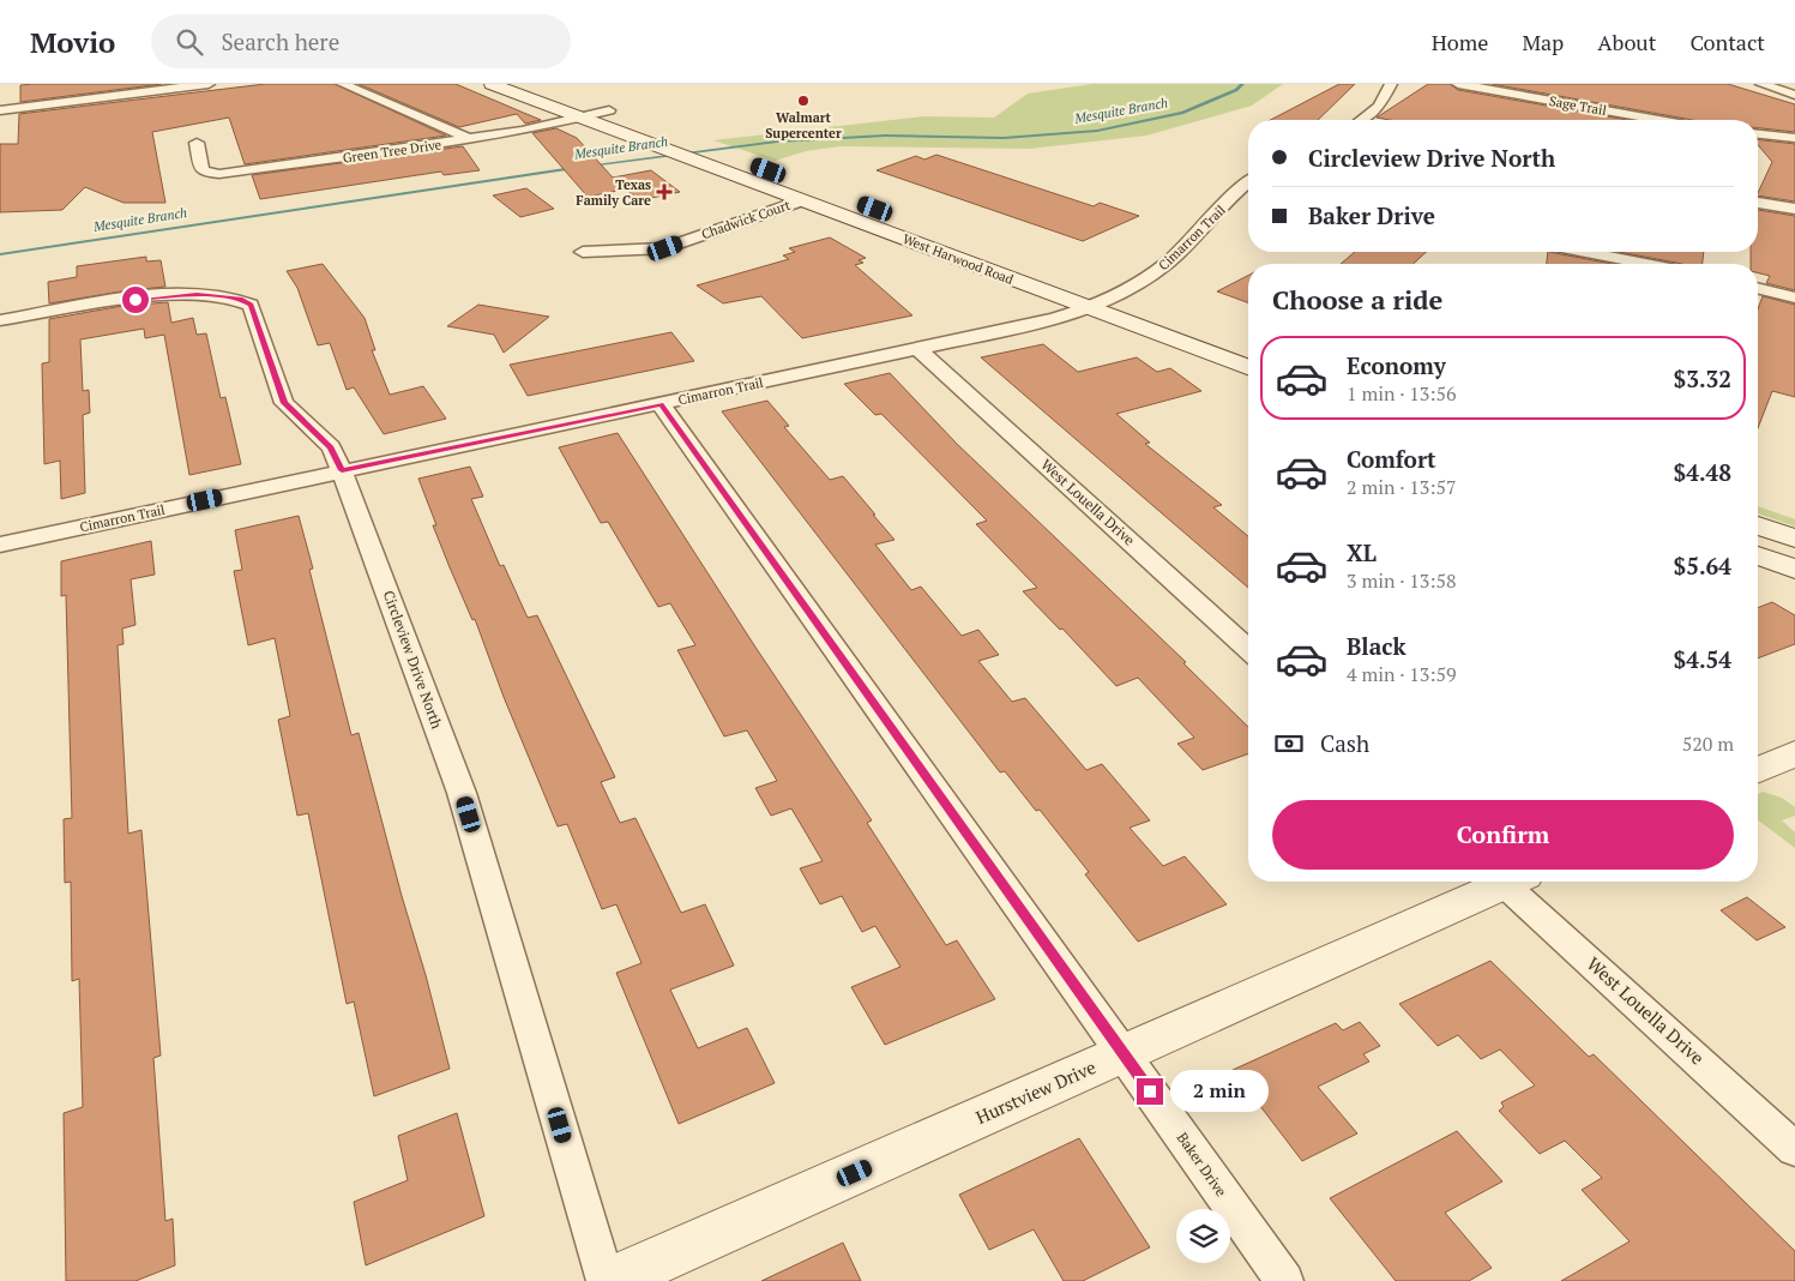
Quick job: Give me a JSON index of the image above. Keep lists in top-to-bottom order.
{
  "streets": {
    "main road": ["West Harwood Road", "Hurstview Drive"],
    "street": [
      "Sage Trail",
      "Green Tree Drive",
      "Chadwick Court",
      "Cimarron Trail",
      "West Louella Drive",
      "Circleview Drive North",
      "Baker Drive"
    ]
  },
  "crossings": [
    ["Green Tree Drive", "West Harwood Road"],
    ["Chadwick Court", "West Harwood Road"],
    ["Cimarron Trail", "West Harwood Road"],
    ["Cimarron Trail", "West Louella Drive"],
    ["Cimarron Trail", "Circleview Drive North"],
    ["Cimarron Trail", "Baker Drive"],
    ["Hurstview Drive", "Baker Drive"]
  ],
  "water": ["Mesquite Branch"],
  "places": {
    "other": ["Walmart Supercenter"],
    "health": ["Texas Family Care"]
  },
  "page": {
    "header": "Movio",
    "search": "Search here",
    "nav": [
      "Home",
      "Map",
      "About",
      "Contact"
    ],
    "banner": ["Circleview Drive North", "Baker Drive"],
    "heading": "Choose a ride",
    "list": [
      {
        "name": "Economy",
        "note": "1 min · 13:56",
        "value": "$3.32"
      },
      {
        "name": "Comfort",
        "note": "2 min · 13:57",
        "value": "$4.48"
      },
      {
        "name": "XL",
        "note": "3 min · 13:58",
        "value": "$5.64"
      },
      {
        "name": "Black",
        "note": "4 min · 13:59",
        "value": "$4.54"
      }
    ],
    "pay": ["Cash", "520 m"],
    "buttons": "Confirm",
    "bubble": "2 min"
  }
}
